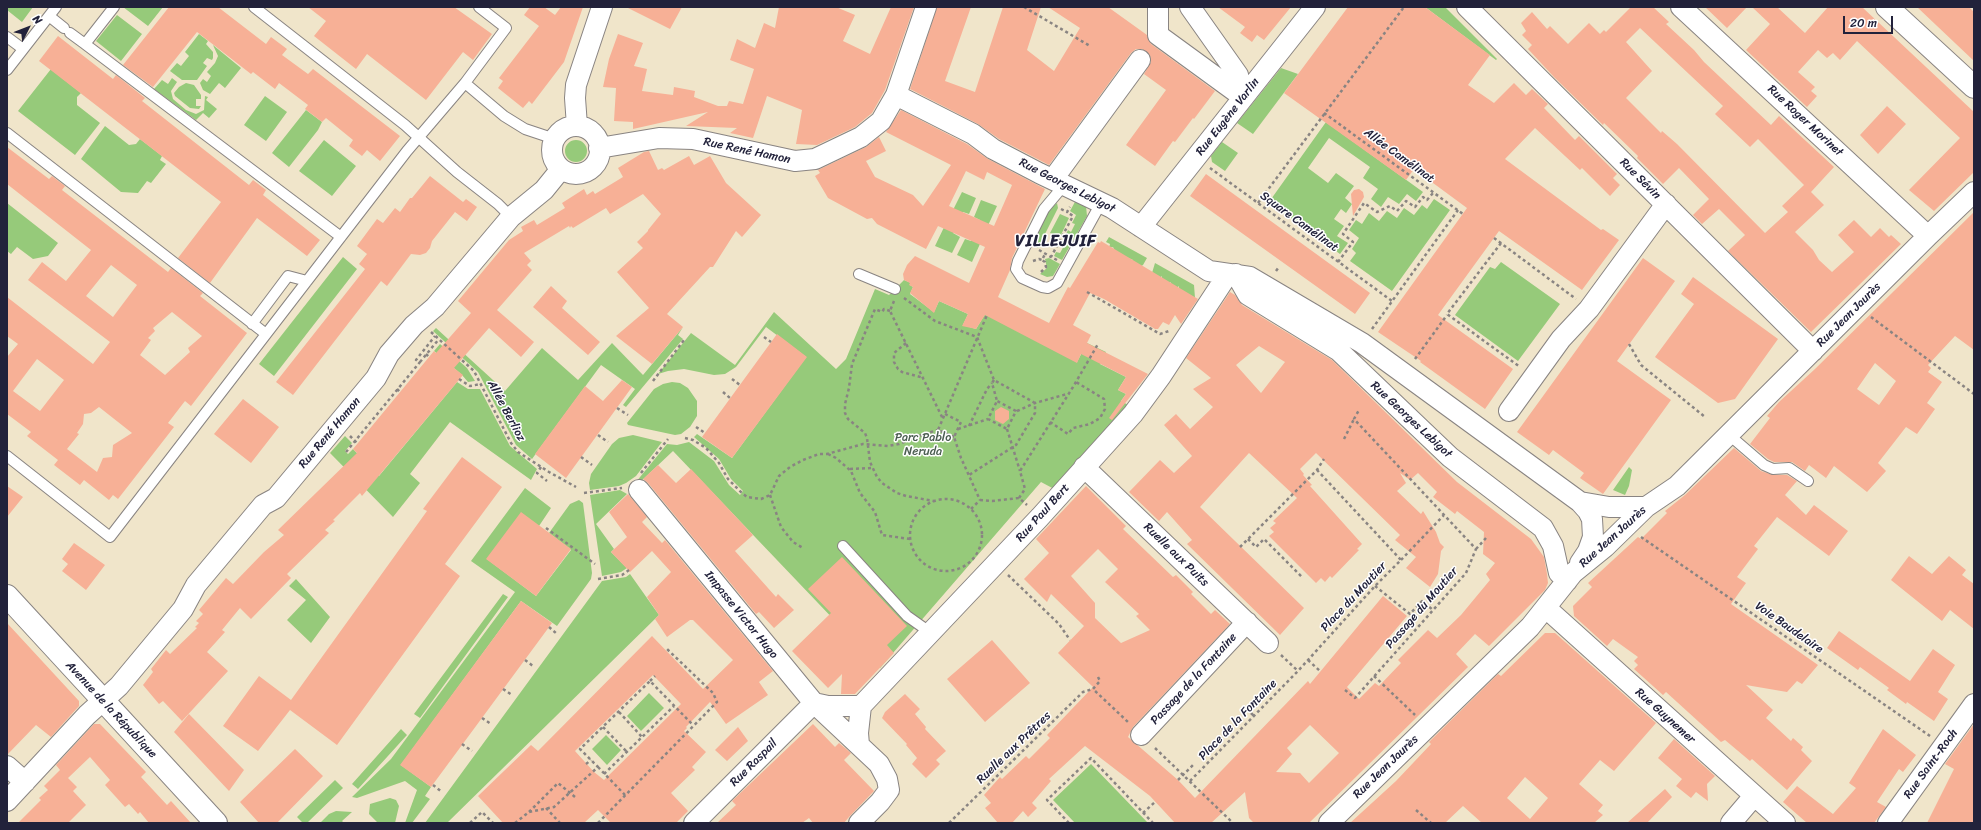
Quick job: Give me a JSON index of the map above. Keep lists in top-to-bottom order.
{
  "streets": {
    "main road": ["Avenue de la République"],
    "street": [
      "Rue Eugène Varlin",
      "Rue Roger Morinet",
      "Rue René Hamon",
      "Rue Sévin",
      "Rue Georges Lebigot",
      "Rue Jean Jaurès",
      "Rue Paul Bert",
      "Ruelle aux Puits",
      "Impasse Victor Hugo",
      "Passage de la Fontaine",
      "Rue Guynemer",
      "Rue Raspail",
      "Rue Saint-Roch"
    ],
    "path": [
      "Allée Camélinat",
      "Square Camélinat",
      "Allée Berlioz",
      "Place du Moutier",
      "Passage du Moutier",
      "Voie Baudelaire",
      "Place de la Fontaine",
      "Ruelle aux Prêtres"
    ]
  },
  "crossings": [
    ["Rue Eugène Varlin", "Rue Georges Lebigot"],
    ["Rue Eugène Varlin", "Square Camélinat"],
    ["Rue Roger Morinet", "Rue Jean Jaurès"],
    ["Rue René Hamon", "Rue Georges Lebigot"],
    ["Rue René Hamon", "Avenue de la République"],
    ["Rue Sévin", "Rue Jean Jaurès"],
    ["Rue Georges Lebigot", "Rue Jean Jaurès"],
    ["Rue Georges Lebigot", "Rue Paul Bert"],
    ["Rue Jean Jaurès", "Voie Baudelaire"],
    ["Rue Jean Jaurès", "Rue Guynemer"],
    ["Rue Paul Bert", "Ruelle aux Puits"],
    ["Ruelle aux Puits", "Passage de la Fontaine"],
    ["Place du Moutier", "Place de la Fontaine"],
    ["Impasse Victor Hugo", "Rue Raspail"],
    ["Voie Baudelaire", "Rue Saint-Roch"]
  ],
  "districts": ["VILLEJUIF"],
  "parks": ["Parc Pablo Neruda"],
  "scale_bar": "20 m",
  "north": "top right"
}
